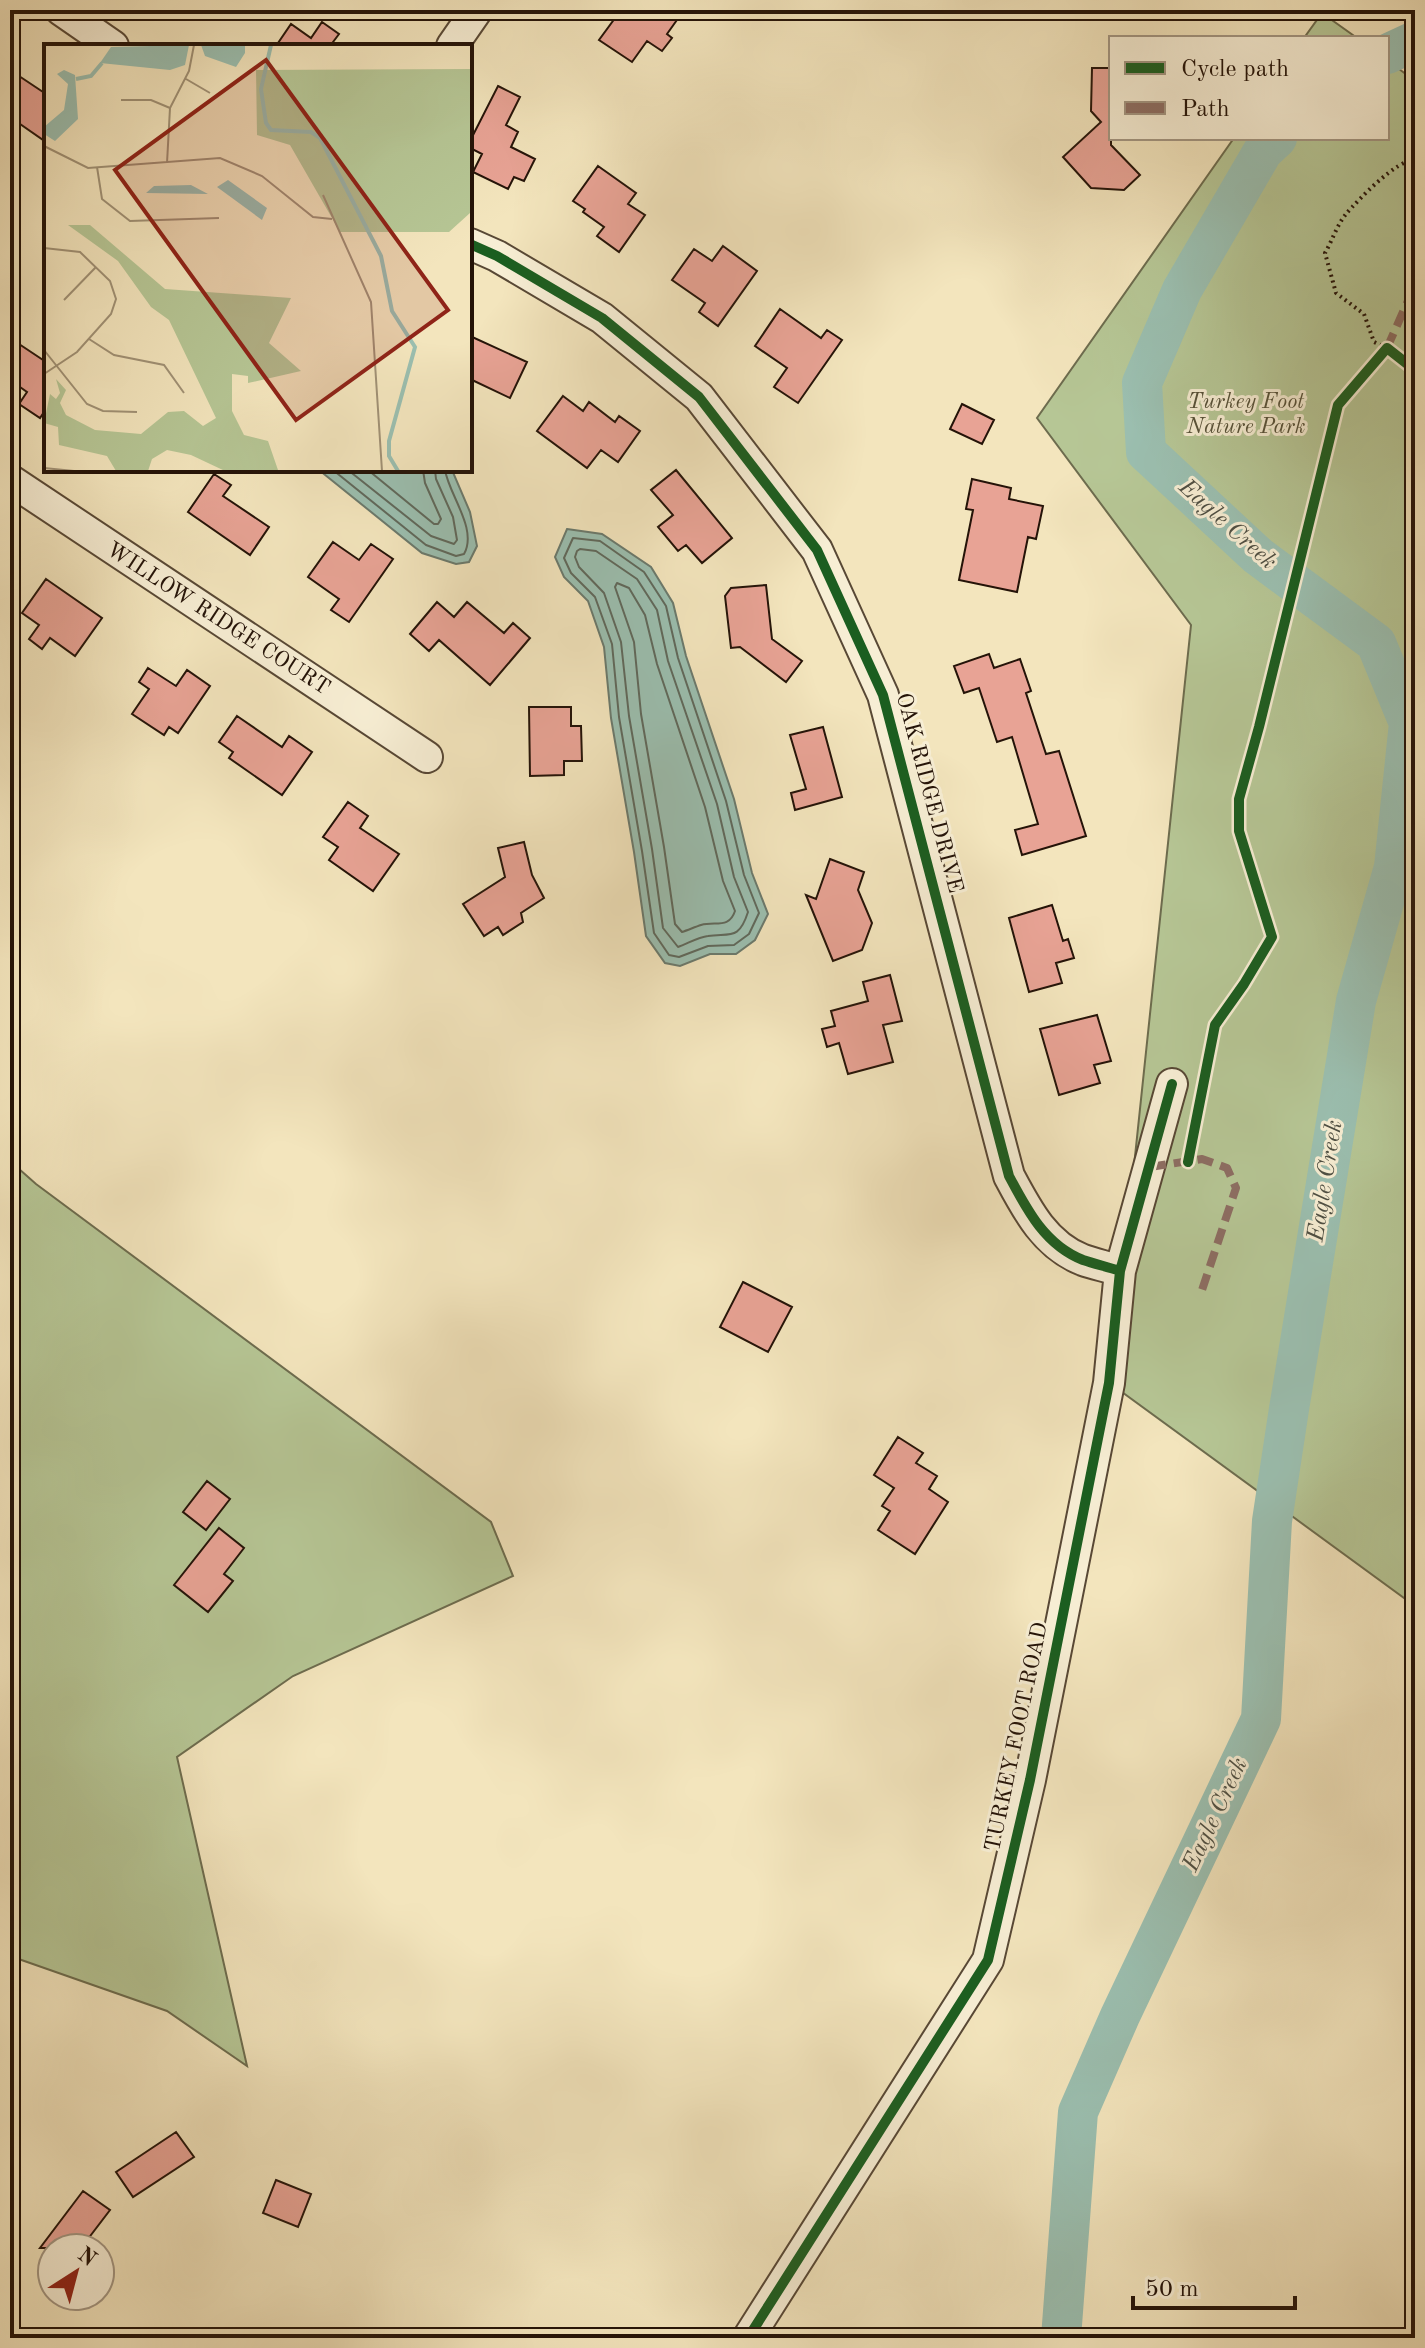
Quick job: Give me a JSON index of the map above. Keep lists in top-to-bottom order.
{
  "streets": {
    "street": ["WILLOW RIDGE COURT", "OAK RIDGE DRIVE", "TURKEY FOOT ROAD"]
  },
  "crossings": [
    ["OAK RIDGE DRIVE", "TURKEY FOOT ROAD"]
  ],
  "water": ["Eagle Creek"],
  "parks": ["Turkey Foot Nature Park"],
  "legend": ["Cycle path", "Path"],
  "scale_bar": "50 m",
  "north": "top right"
}
